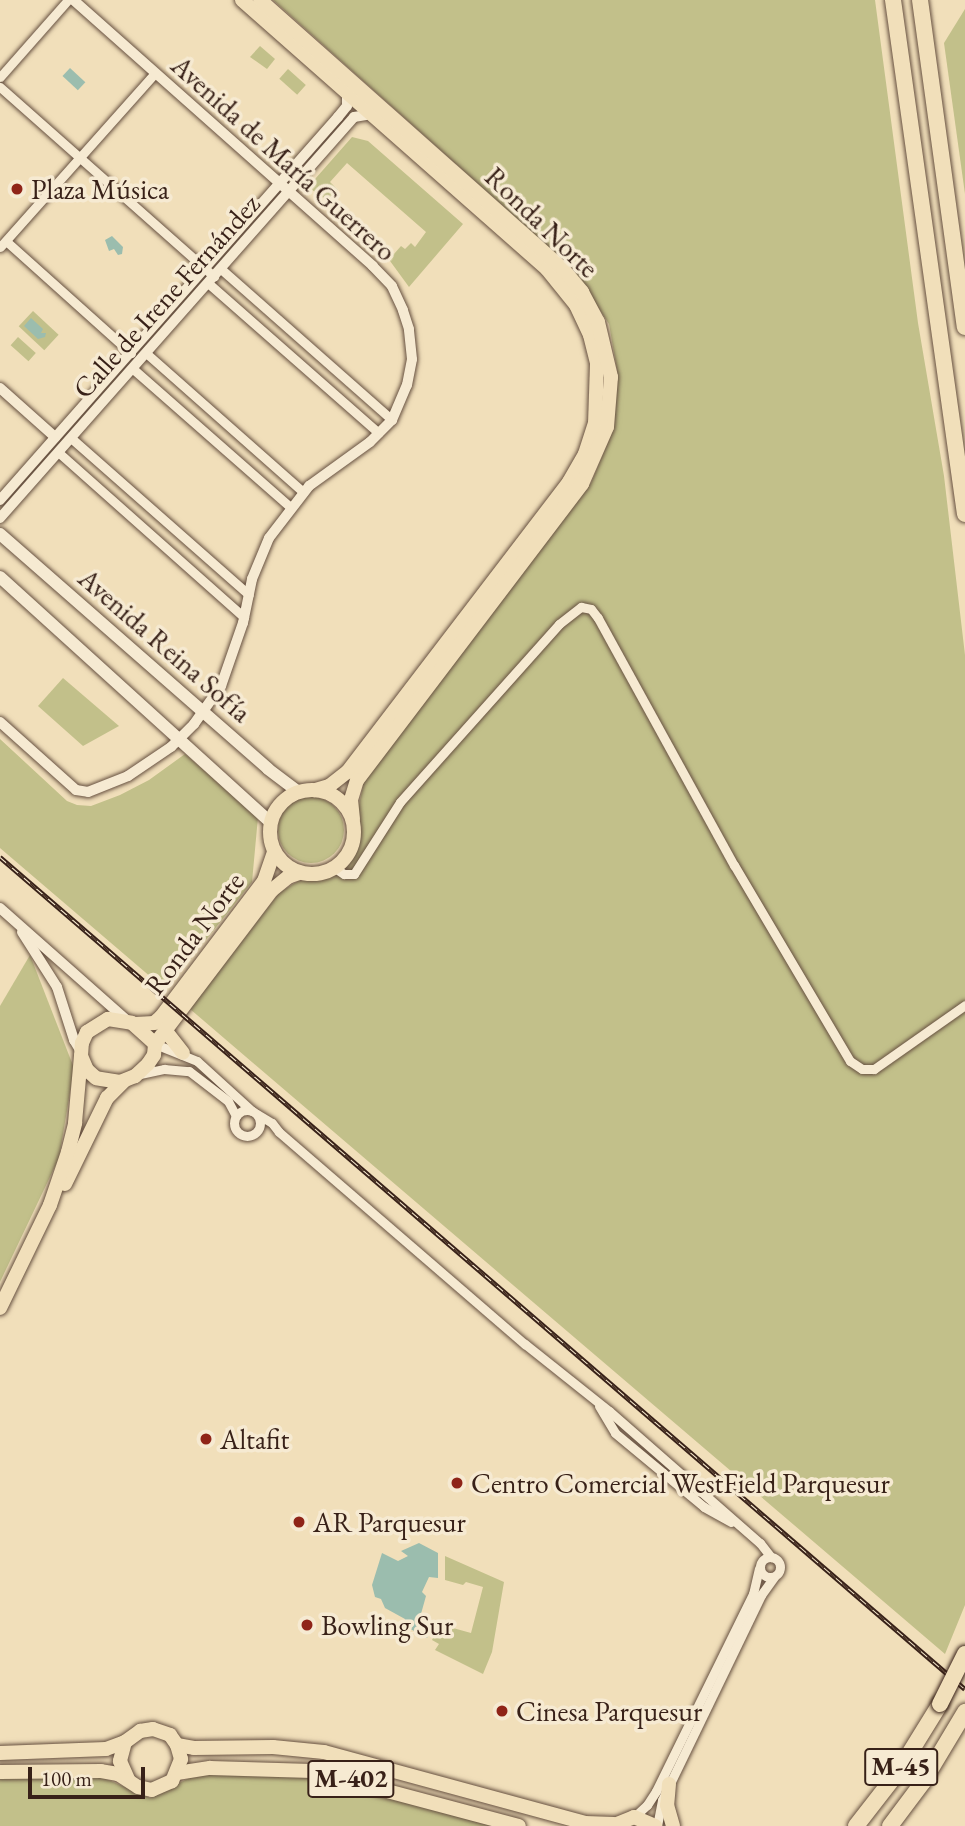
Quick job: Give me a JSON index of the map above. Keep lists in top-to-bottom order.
{
  "streets": {
    "highway": ["M-45"],
    "main road": ["Ronda Norte", "Avenida Reina Sofía", "M-402"],
    "street": ["Avenida de María Guerrero", "Calle de Irene Fernández"]
  },
  "crossings": [
    ["Avenida de María Guerrero", "Calle de Irene Fernández"],
    ["Avenida de María Guerrero", "Avenida Reina Sofía"],
    ["Ronda Norte", "Calle de Irene Fernández"],
    ["Ronda Norte", "Avenida Reina Sofía"]
  ],
  "places": [
    "Plaza Música",
    "Altafit",
    "Centro Comercial WestField Parquesur",
    "AR Parquesur",
    "Bowling Sur",
    "Cinesa Parquesur"
  ],
  "scale_bar": "100 m"
}
